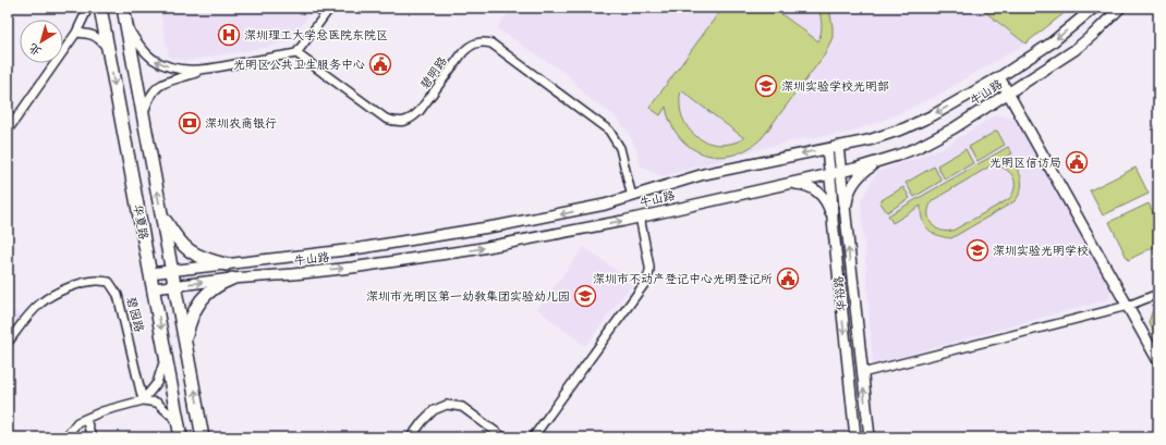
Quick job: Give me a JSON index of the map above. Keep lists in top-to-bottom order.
{
  "streets": {
    "main road": ["华夏路"],
    "street": [
      "碧明路",
      "牛山路",
      "华裕路",
      "碧园路"
    ]
  },
  "crossings": [
    ["碧明路", "牛山路"],
    ["牛山路", "华夏路"],
    ["牛山路", "华裕路"]
  ],
  "places": {
    "hospital": ["深圳理工大学总医院东院区"],
    "public building": ["光明区公共卫生服务中心", "光明区信访局", "深圳市不动产登记中心光明登记所"],
    "school or university": ["深圳实验学校光明部", "深圳实验光明学校", "深圳市光明区第一幼教集团实验幼儿园"],
    "bank": ["深圳农商银行"]
  },
  "north": "bottom left"
}
